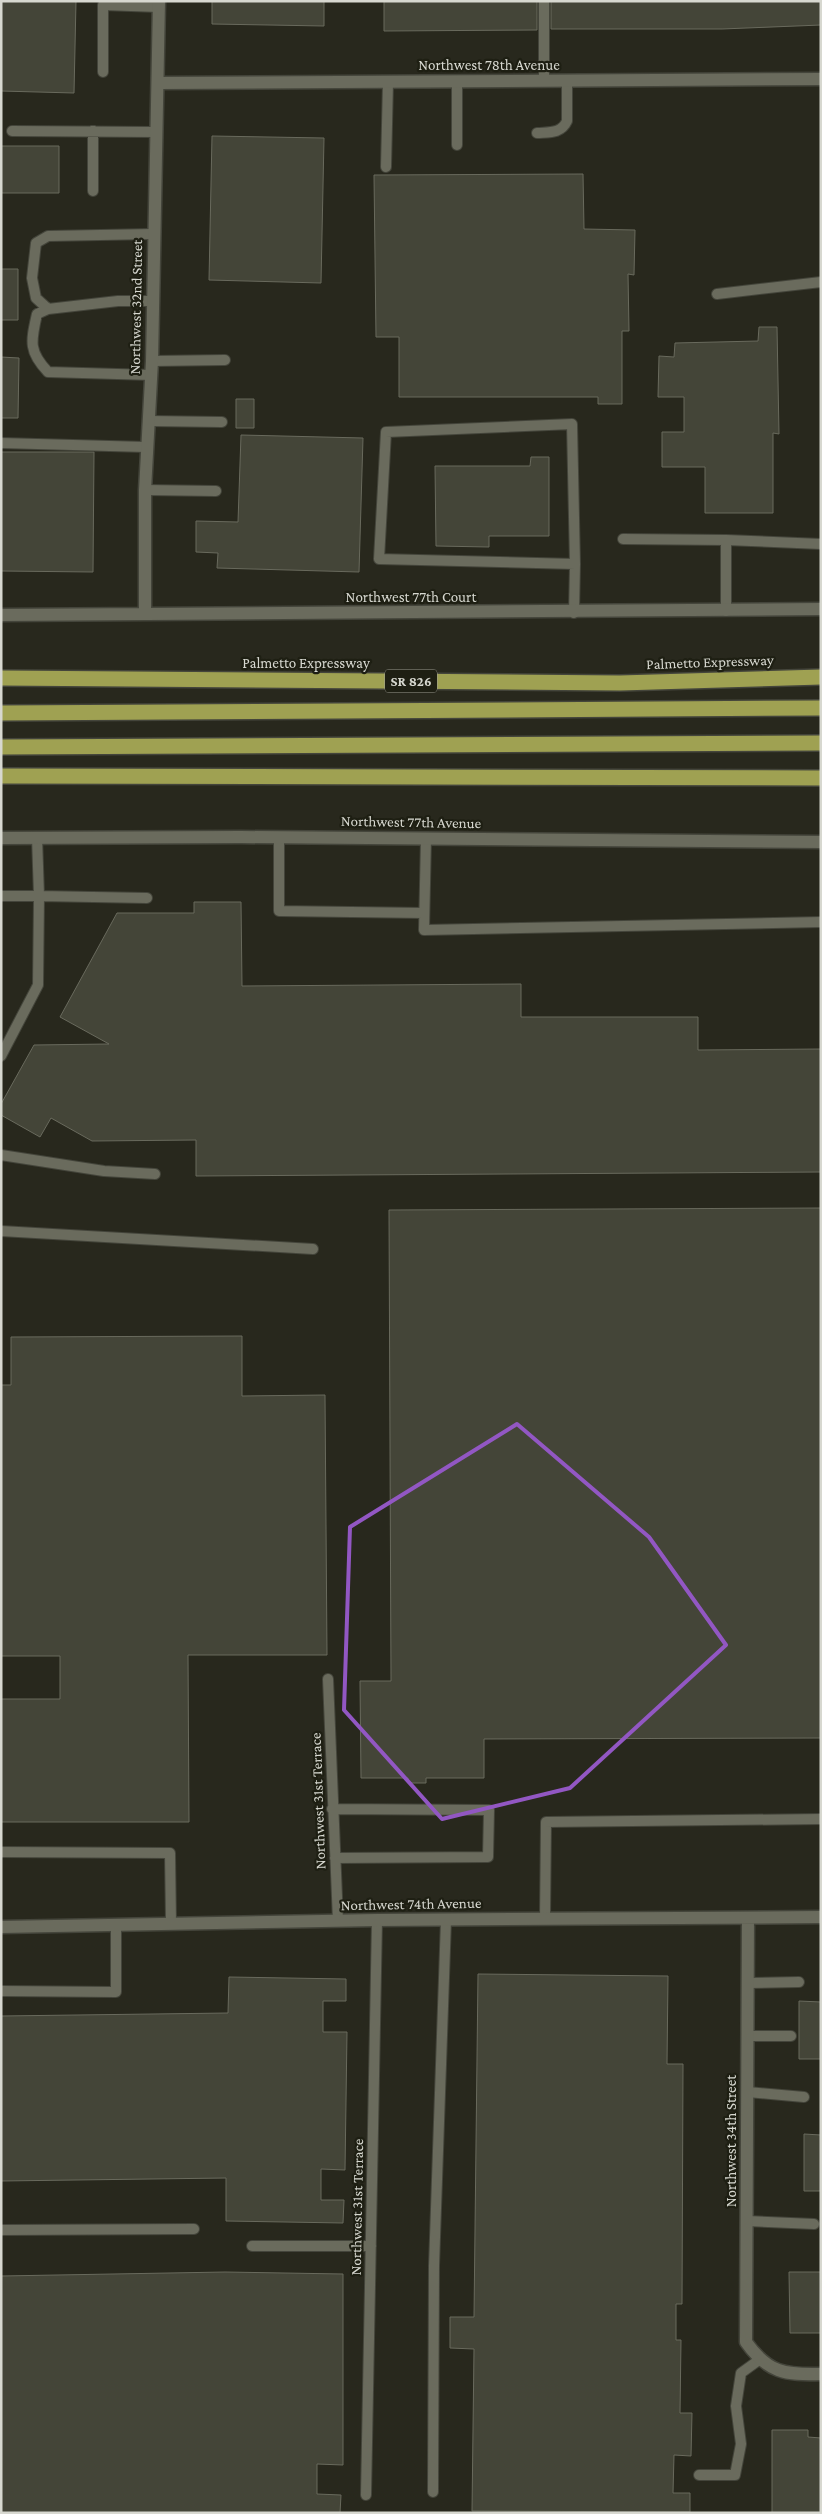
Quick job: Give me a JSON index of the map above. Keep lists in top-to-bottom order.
{
  "streets": {
    "highway": ["Palmetto Expressway", "SR 826"],
    "street": [
      "Northwest 78th Avenue",
      "Northwest 32nd Street",
      "Northwest 77th Court",
      "Northwest 77th Avenue",
      "Northwest 74th Avenue",
      "Northwest 34th Street"
    ],
    "lane": ["Northwest 31st Terrace"]
  },
  "crossings": [
    ["Northwest 78th Avenue", "Northwest 32nd Street"],
    ["Northwest 32nd Street", "Northwest 77th Court"],
    ["Northwest 31st Terrace", "Northwest 74th Avenue"],
    ["Northwest 74th Avenue", "Northwest 34th Street"]
  ]
}
